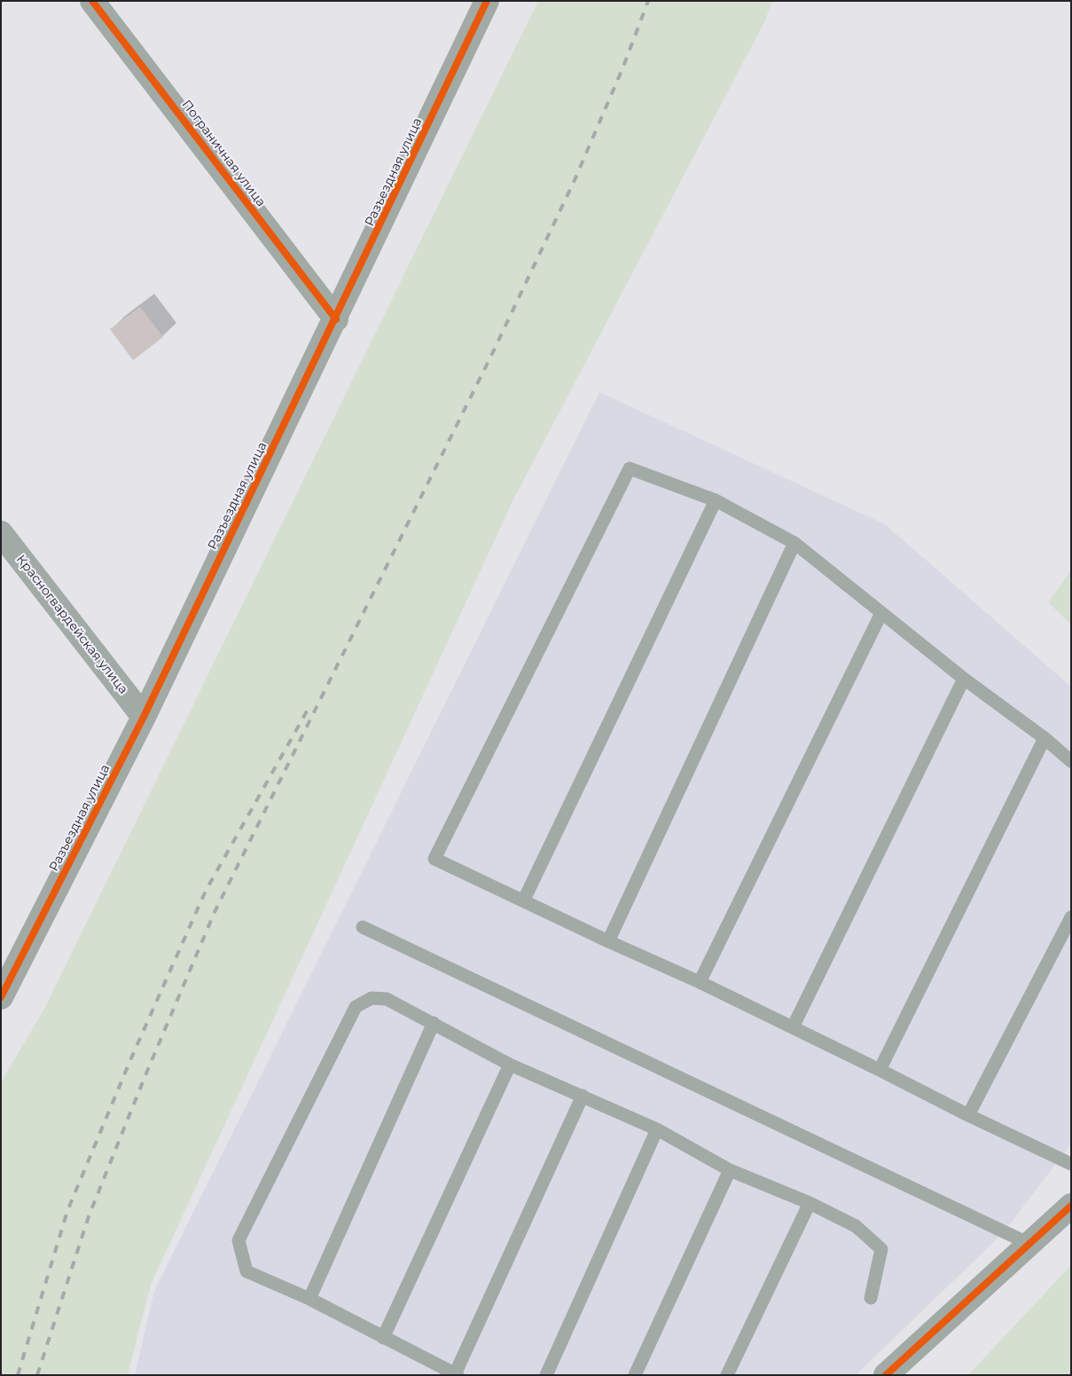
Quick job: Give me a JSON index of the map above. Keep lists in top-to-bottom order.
{
  "streets": {
    "street": ["Пограничная улица", "Разъездная улица", "Красногвардейская улица"]
  },
  "crossings": [
    ["Пограничная улица", "Разъездная улица"],
    ["Разъездная улица", "Красногвардейская улица"]
  ]
}
